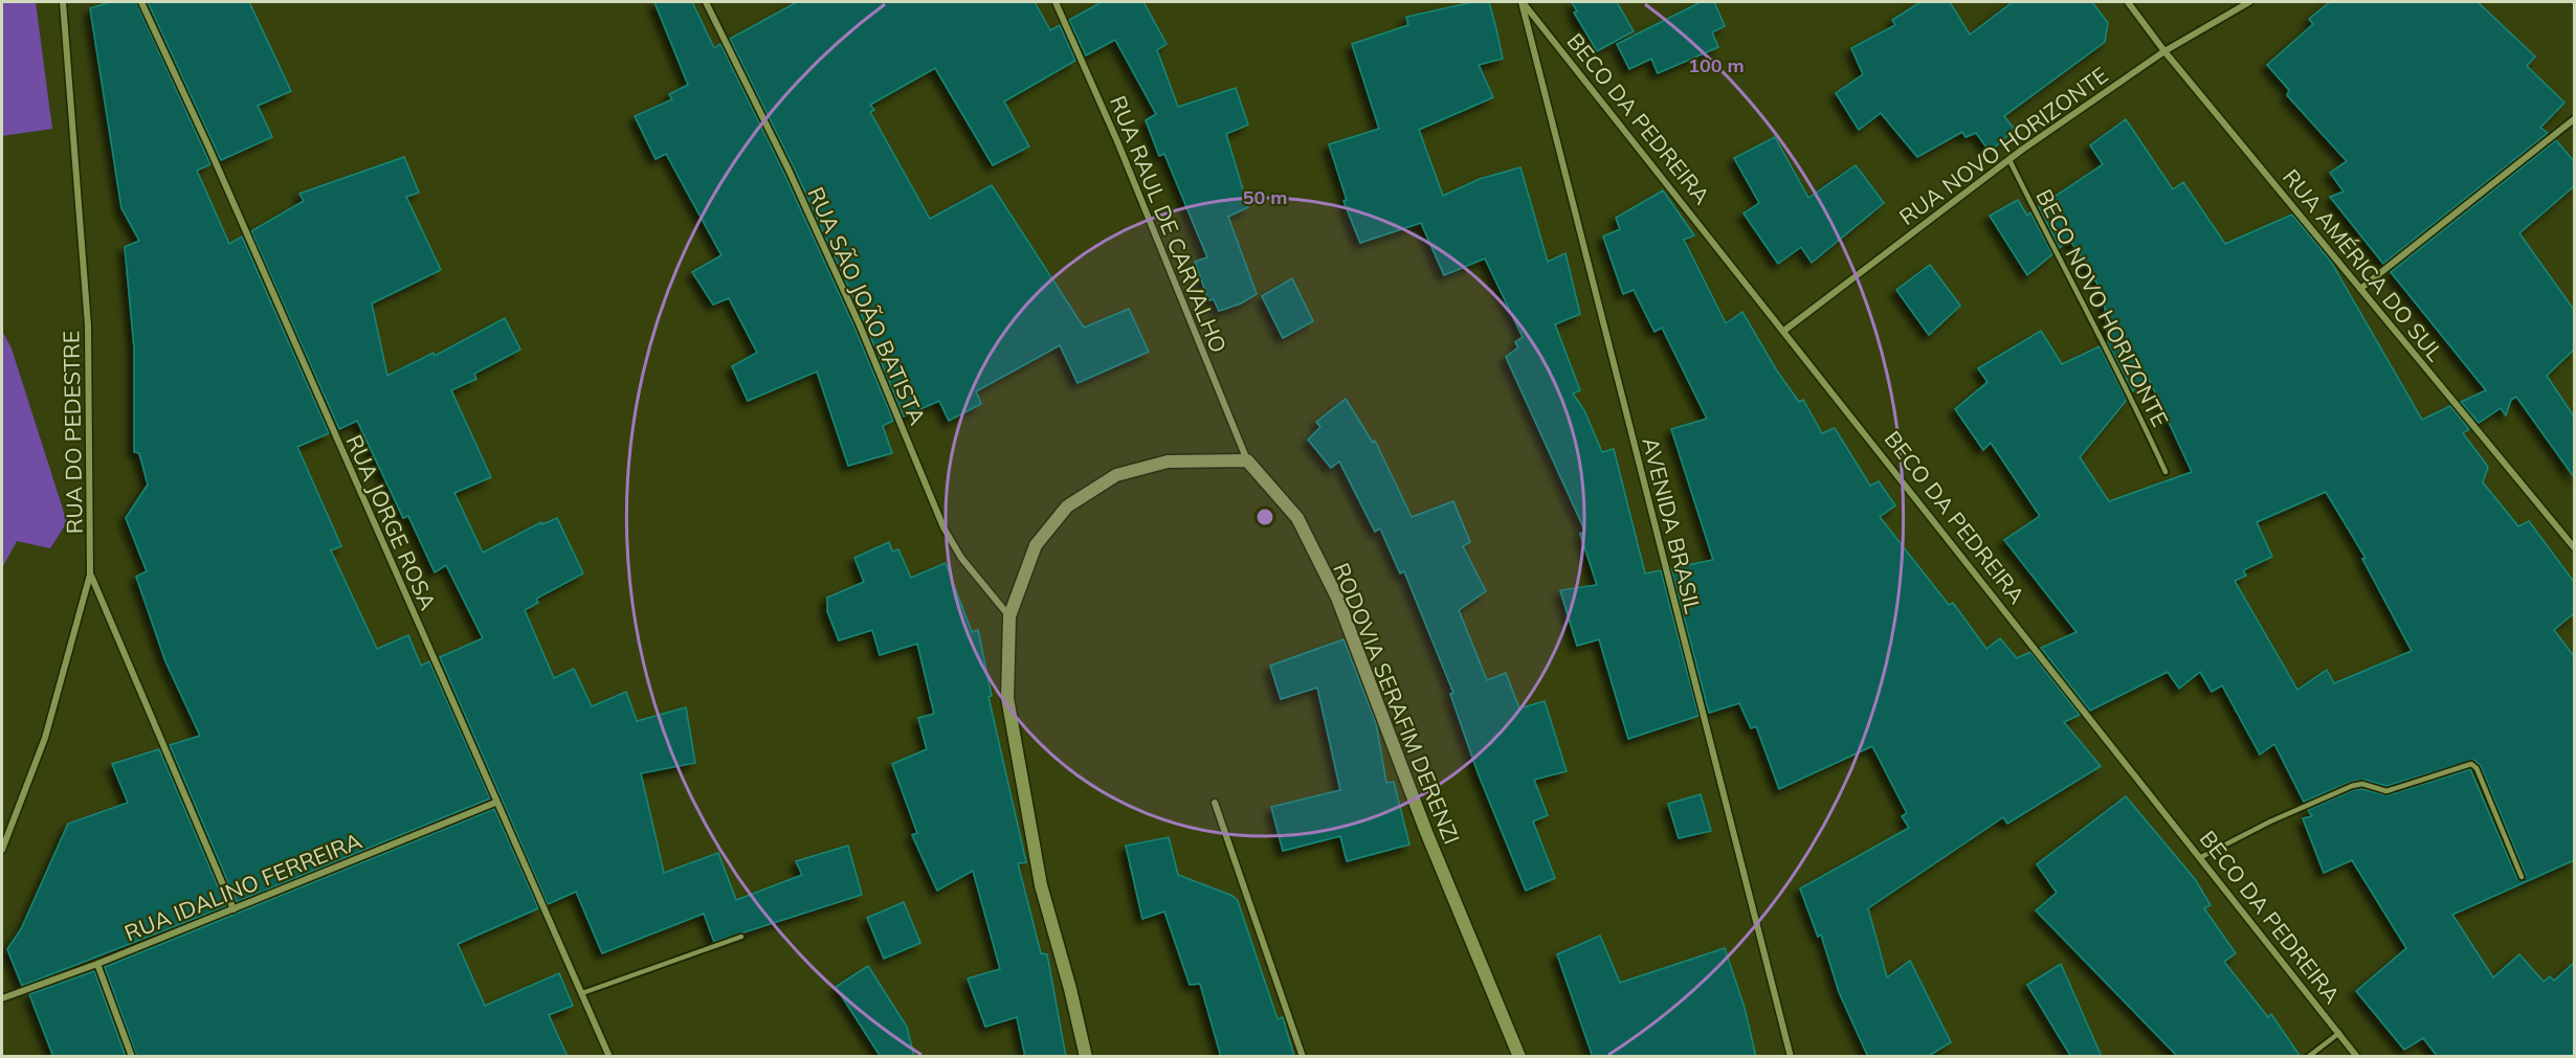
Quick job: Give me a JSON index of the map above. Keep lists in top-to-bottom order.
{
  "streets": {
    "main road": ["RODOVIA SERAFIM DERENZI"],
    "street": [
      "BECO DA PEDREIRA",
      "RUA NOVO HORIZONTE",
      "RUA RAUL DE CARVALHO",
      "RUA AMÉRICA DO SUL",
      "RUA SÃO JOÃO BATISTA",
      "RUA DO PEDESTRE",
      "RUA JORGE ROSA",
      "AVENIDA BRASIL",
      "RUA IDALINO FERREIRA"
    ],
    "lane": ["BECO NOVO HORIZONTE"]
  },
  "crossings": [
    ["BECO DA PEDREIRA", "RUA NOVO HORIZONTE"],
    ["BECO DA PEDREIRA", "AVENIDA BRASIL"],
    ["RUA NOVO HORIZONTE", "RUA AMÉRICA DO SUL"],
    ["RUA NOVO HORIZONTE", "BECO NOVO HORIZONTE"],
    ["RUA RAUL DE CARVALHO", "RODOVIA SERAFIM DERENZI"],
    ["RUA JORGE ROSA", "RUA IDALINO FERREIRA"]
  ],
  "rings": ["100 m", "50 m"]
}
